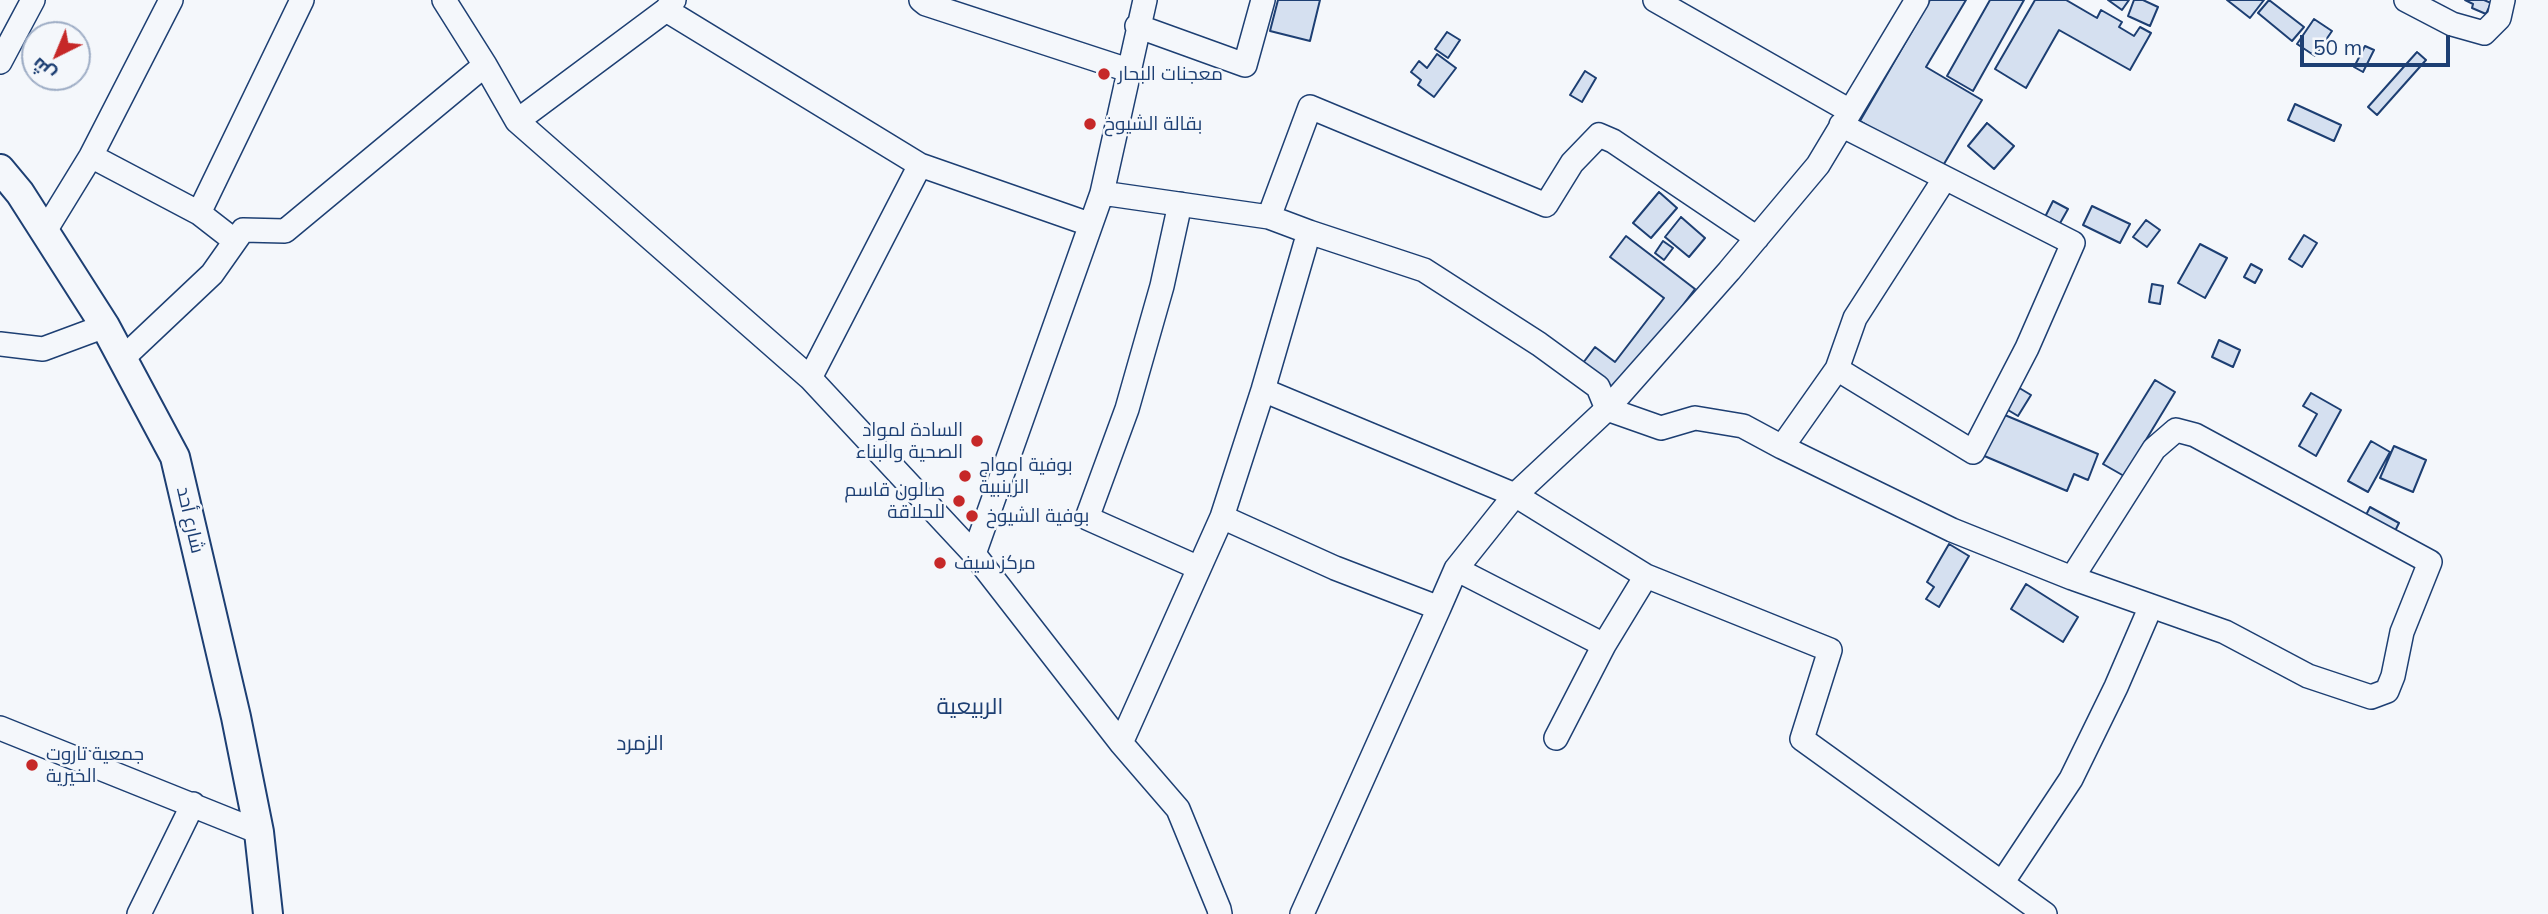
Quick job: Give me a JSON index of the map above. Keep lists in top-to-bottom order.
{
  "streets": {
    "main road": ["شارع أحد"]
  },
  "districts": ["الربيعية", "الزمرد"],
  "places": [
    "معجنات البحار",
    "بقالة الشيوخ",
    "السادة لمواد الصحية والبناء",
    "بوفية امواج الزينبية",
    "صالون قاسم للحلاقة",
    "بوفية الشيوخ",
    "مركز سيف",
    "جمعية تاروت الخيرية"
  ],
  "scale_bar": "50 m",
  "north": "bottom left"
}
